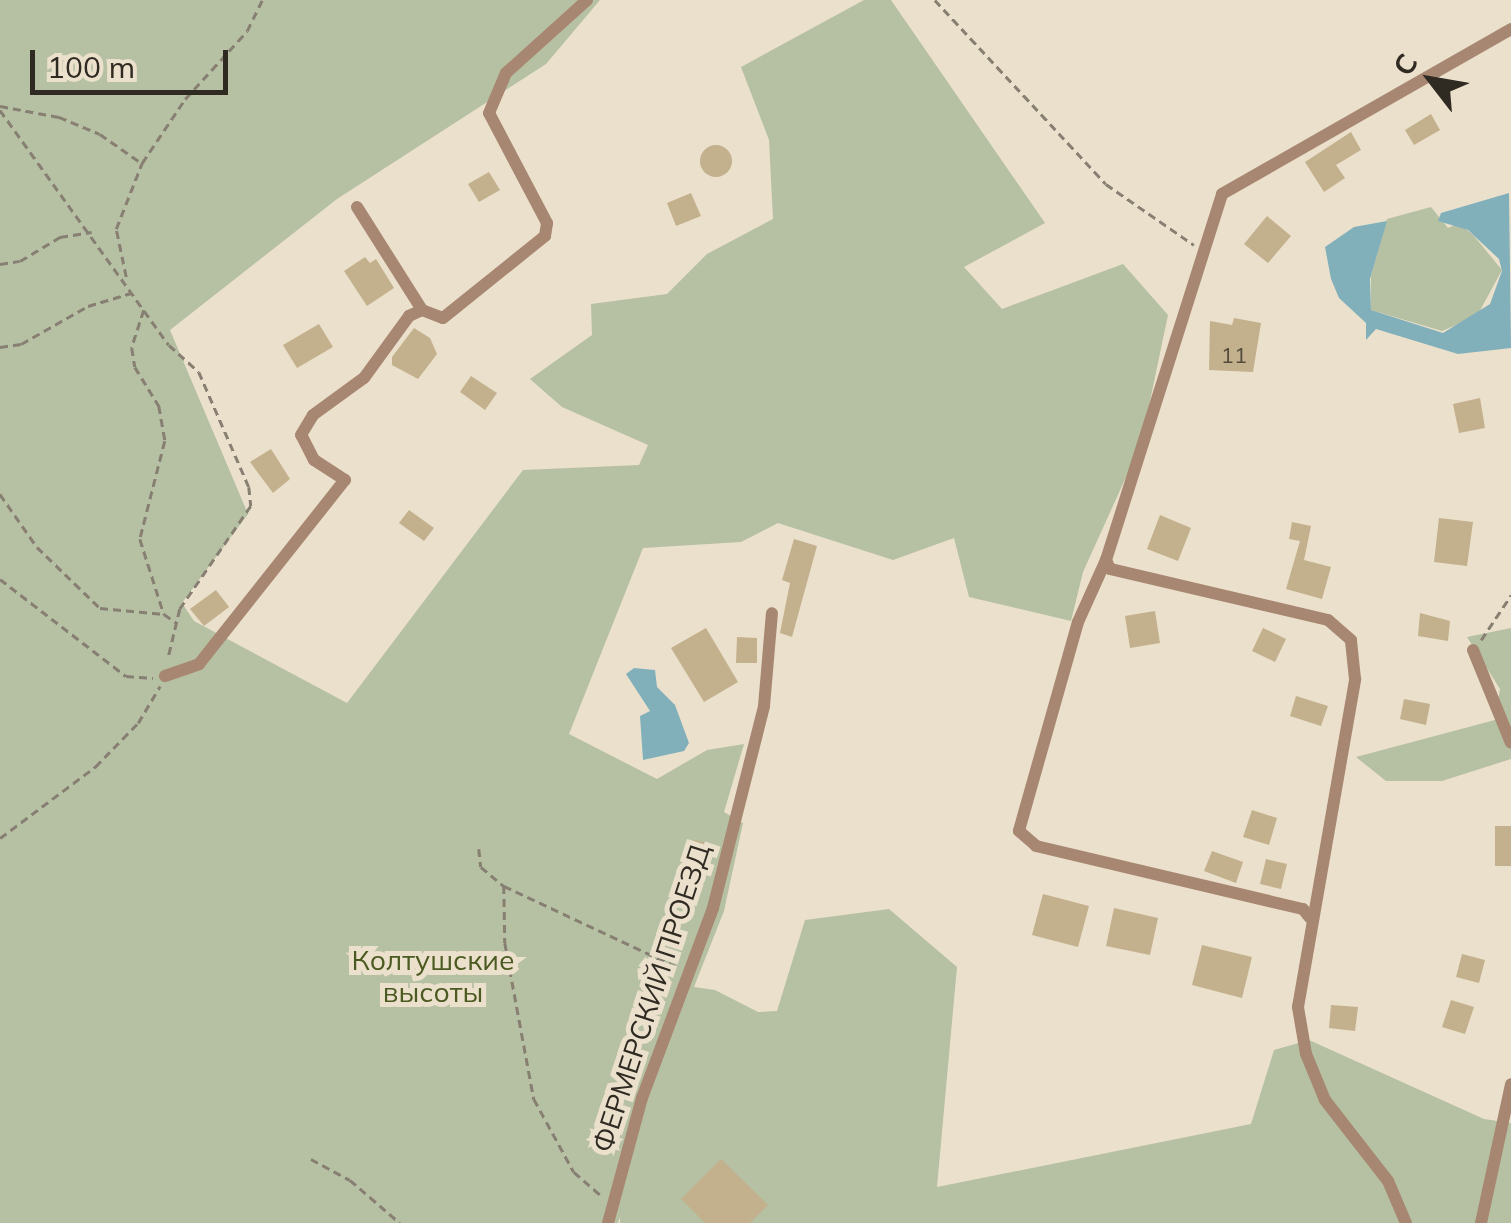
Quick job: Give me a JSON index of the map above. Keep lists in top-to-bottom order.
{
  "streets": {
    "street": ["ФЕРМЕРСКИЙ ПРОЕЗД"]
  },
  "parks": ["Колтушские высоты"],
  "house_numbers": ["11"],
  "scale_bar": "100 m",
  "north": "top left"
}
